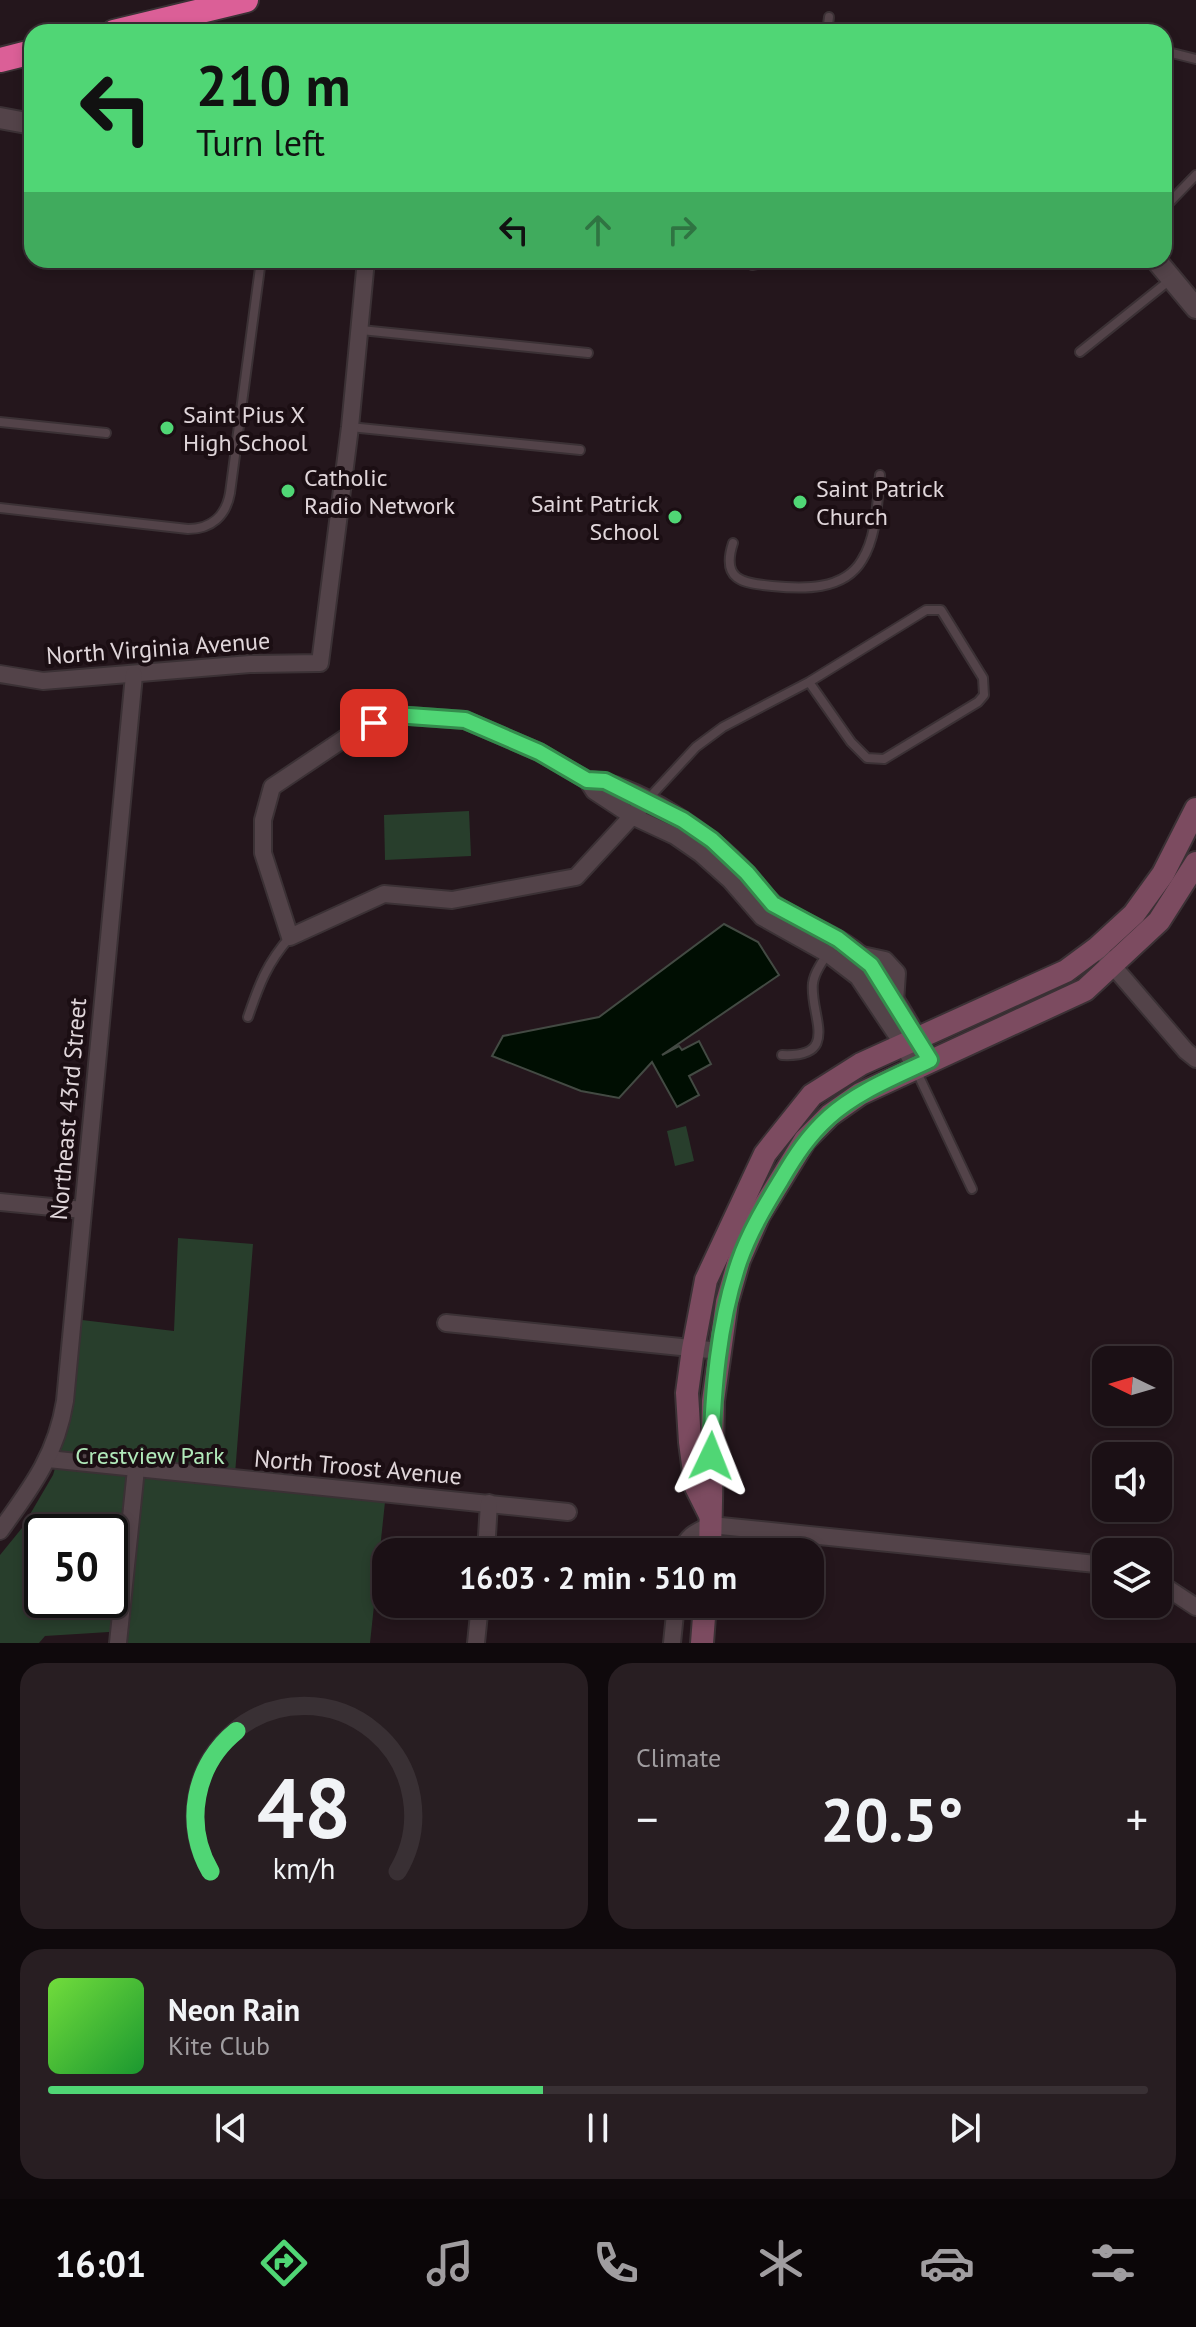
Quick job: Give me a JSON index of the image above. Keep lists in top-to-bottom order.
{
  "streets": {
    "street": ["North Virginia Avenue", "Northeast 43rd Street", "North Troost Avenue"]
  },
  "crossings": [
    ["North Virginia Avenue", "Northeast 43rd Street"],
    ["Northeast 43rd Street", "North Troost Avenue"]
  ],
  "parks": ["Crestview Park"],
  "places": [
    "Saint Pius X High School",
    "Catholic Radio Network",
    "Saint Patrick Church",
    "Saint Patrick School"
  ],
  "north": "left",
  "page": {
    "turn": ["210 m", "Turn left"],
    "limit": "50",
    "trip": "16:03 · 2 min · 510 m",
    "tile": "Climate",
    "heat": ["−", "20.5°", "+"],
    "song": ["Neon Rain", "Kite Club"],
    "tabs": "16:01",
    "gauge": ["48", "km/h"]
  }
}
